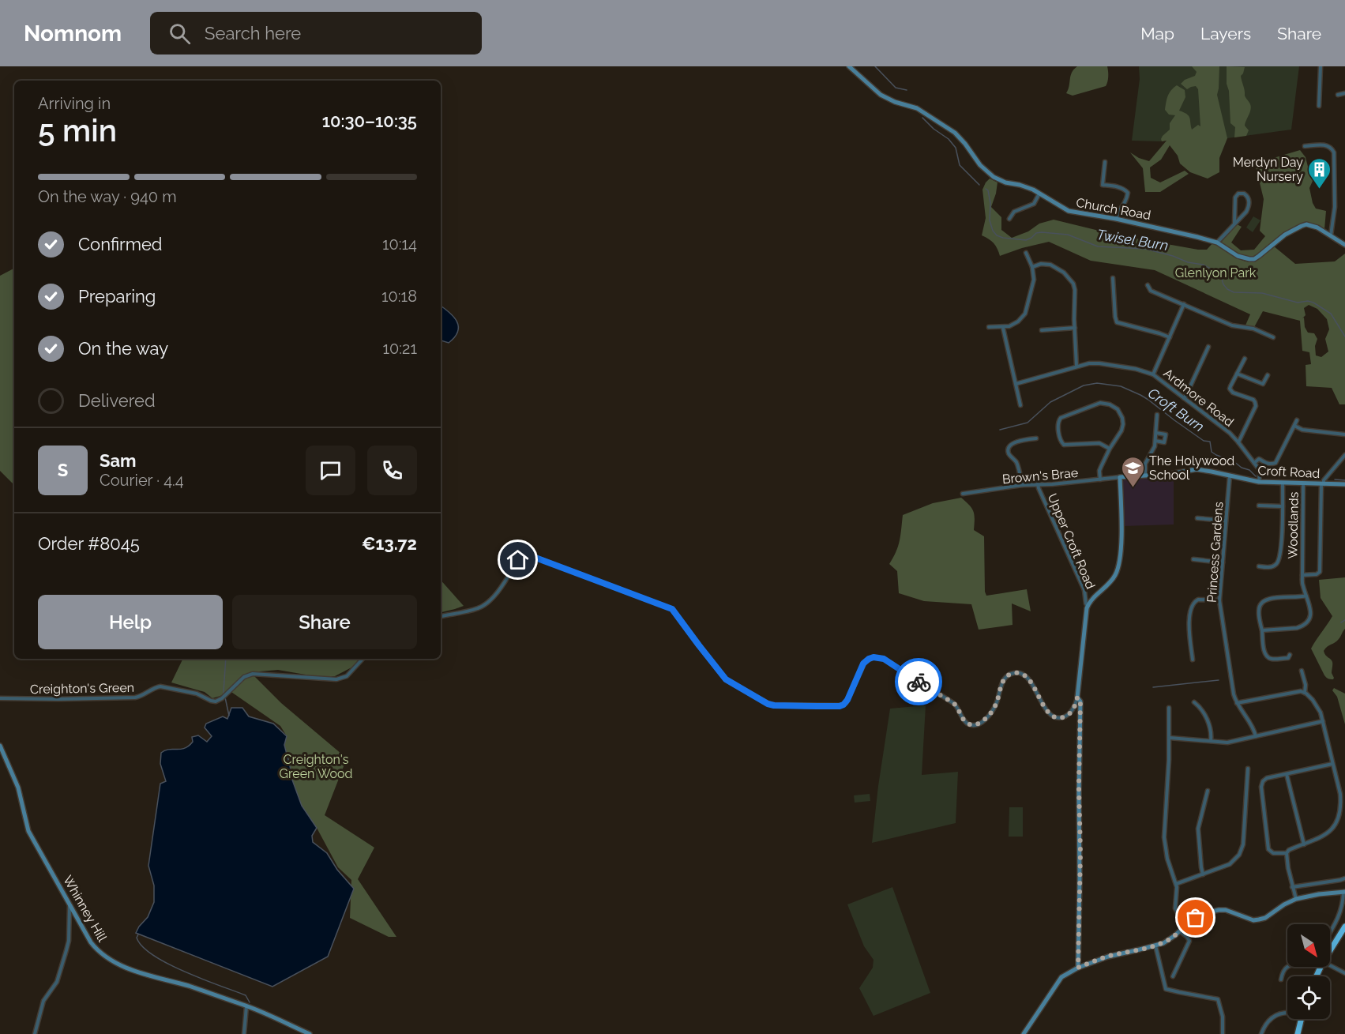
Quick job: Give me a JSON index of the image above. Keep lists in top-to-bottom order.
{
  "streets": {
    "street": [
      "Church Road",
      "Ardmore Road",
      "Croft Road",
      "Brown's Brae",
      "Woodlands",
      "Upper Croft Road",
      "Princess Gardens",
      "Creighton's Green",
      "Whinney Hill"
    ]
  },
  "crossings": [
    ["Ardmore Road", "Croft Road"],
    ["Croft Road", "Brown's Brae"],
    ["Croft Road", "Woodlands"],
    ["Croft Road", "Princess Gardens"],
    ["Brown's Brae", "Upper Croft Road"]
  ],
  "water": ["Twisel Burn", "Croft Burn"],
  "parks": ["Glenlyon Park", "Creighton's Green Wood"],
  "places": {
    "building": ["Merdyn Day Nursery"],
    "school or university": ["The Holywood School"]
  },
  "north": "bottom right",
  "page": {
    "header": "Nomnom",
    "search": "Search here",
    "nav": ["Map", "Layers", "Share"],
    "heading": ["5 min", "Arriving in", "10:30–10:35"],
    "panel": [
      "Sam",
      "Courier · 4.4",
      "Order #8045",
      "€13.72"
    ],
    "bar": "On the way · 940 m",
    "list": [
      ["Confirmed", "10:14"],
      ["Preparing", "10:18"],
      ["On the way", "10:21"],
      "Delivered"
    ],
    "round": "S",
    "buttons": ["Help", "Share"]
  }
}
